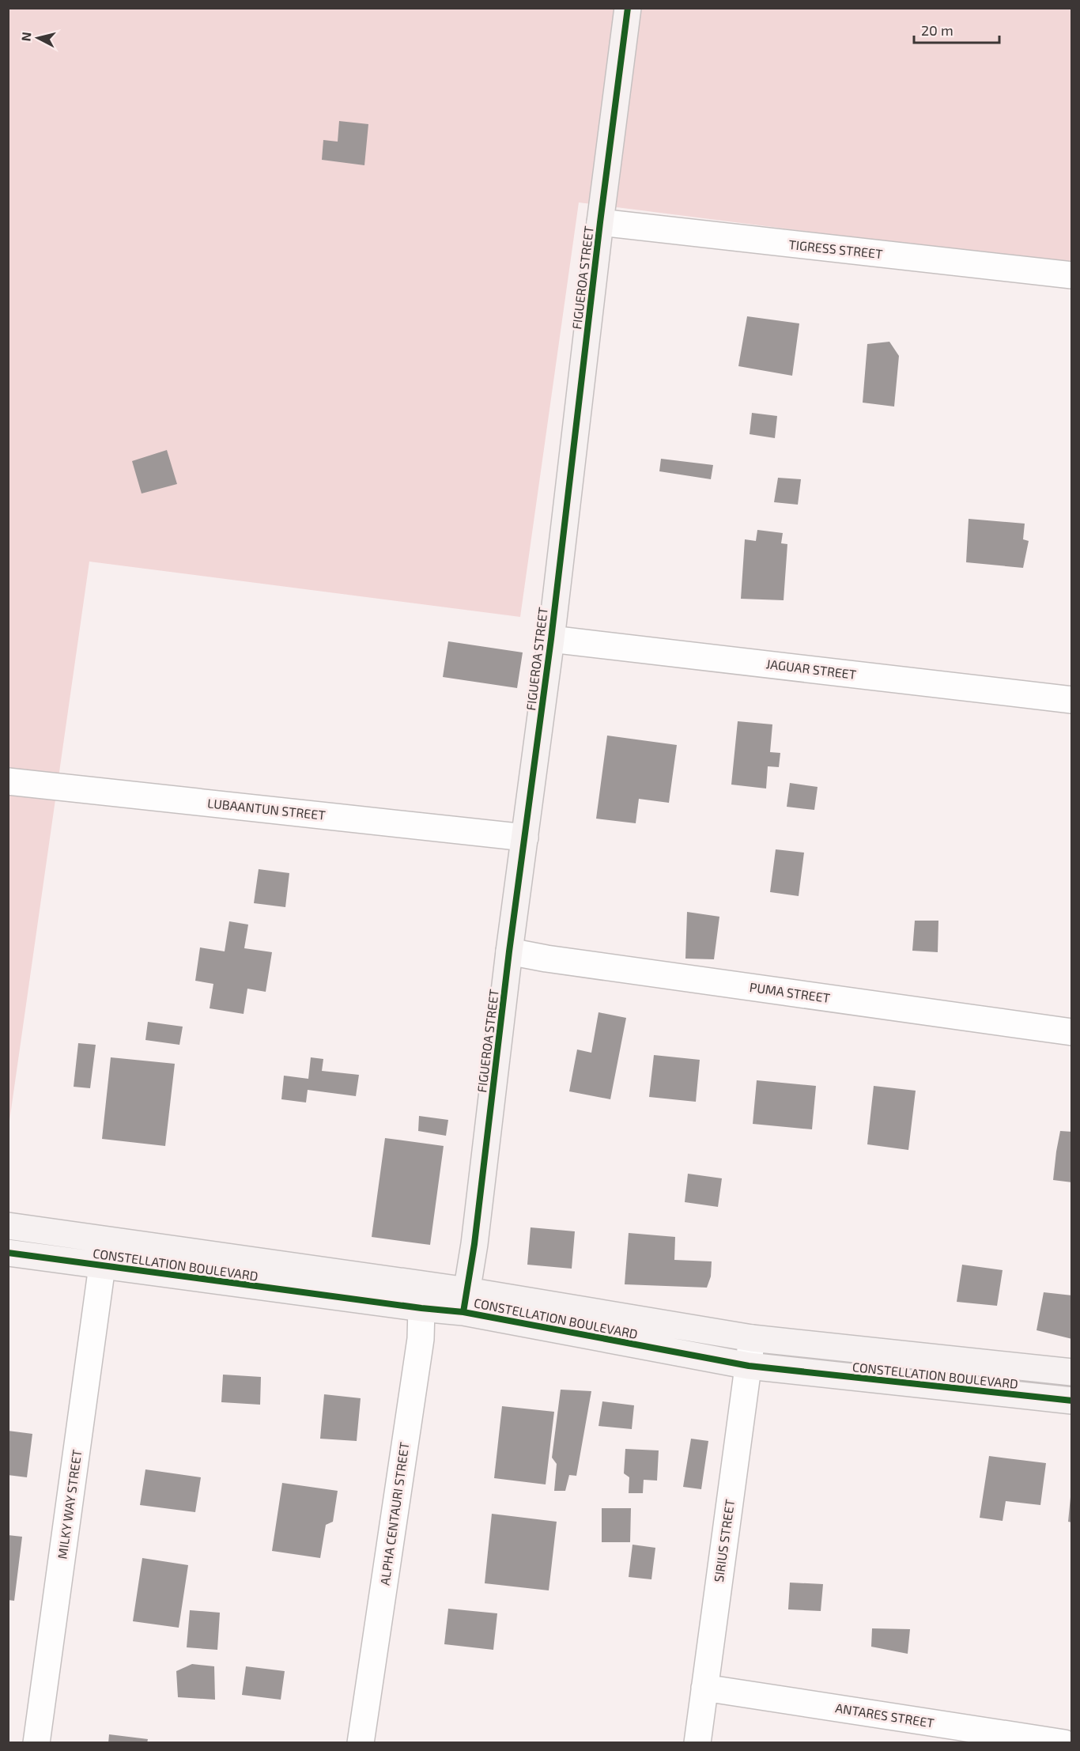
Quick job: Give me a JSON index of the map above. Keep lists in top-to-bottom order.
{
  "streets": {
    "street": [
      "TIGRESS STREET",
      "FIGUEROA STREET",
      "JAGUAR STREET",
      "LUBAANTUN STREET",
      "PUMA STREET",
      "CONSTELLATION BOULEVARD",
      "MILKY WAY STREET",
      "ALPHA CENTAURI STREET",
      "SIRIUS STREET",
      "ANTARES STREET"
    ]
  },
  "crossings": [
    ["TIGRESS STREET", "FIGUEROA STREET"],
    ["FIGUEROA STREET", "JAGUAR STREET"],
    ["FIGUEROA STREET", "LUBAANTUN STREET"],
    ["FIGUEROA STREET", "PUMA STREET"],
    ["FIGUEROA STREET", "CONSTELLATION BOULEVARD"],
    ["CONSTELLATION BOULEVARD", "MILKY WAY STREET"],
    ["CONSTELLATION BOULEVARD", "ALPHA CENTAURI STREET"],
    ["CONSTELLATION BOULEVARD", "SIRIUS STREET"],
    ["SIRIUS STREET", "ANTARES STREET"]
  ],
  "scale_bar": "20 m",
  "north": "left"
}
